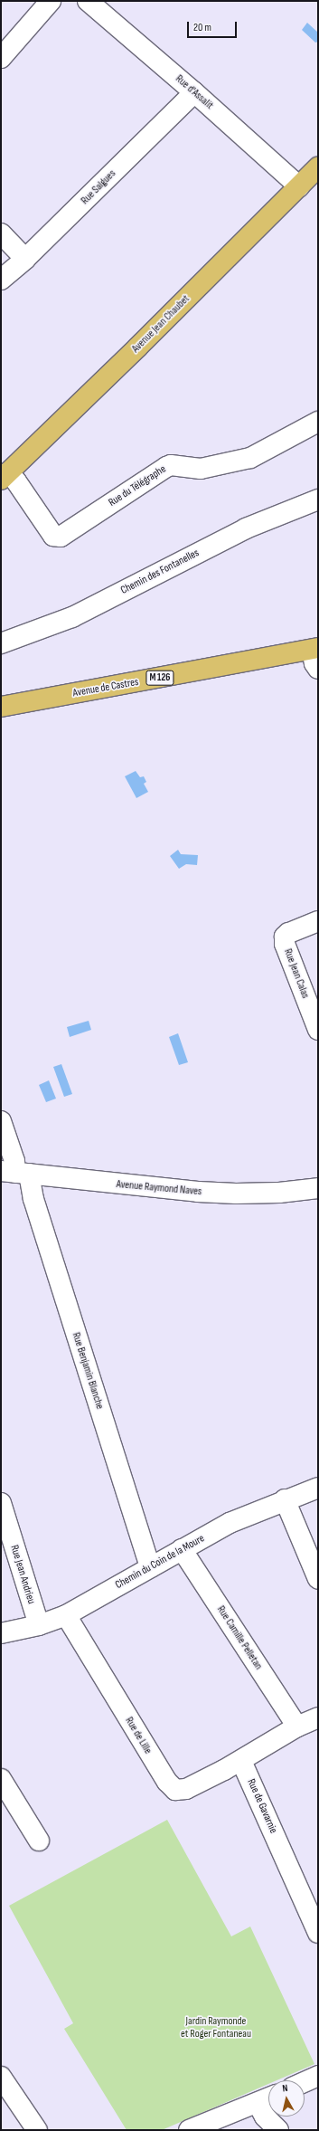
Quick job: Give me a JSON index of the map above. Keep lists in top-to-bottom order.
{
  "streets": {
    "main road": ["Avenue Jean Chaubet", "M 126", "Avenue de Castres"],
    "street": [
      "Rue d'Assalit",
      "Rue Salgues",
      "Rue du Télégraphe",
      "Chemin des Fontanelles",
      "Rue Jean Calas",
      "Avenue Raymond Naves",
      "Rue Benjamin Blanche",
      "Chemin du Coin de la Moure",
      "Rue Jean Andrieu",
      "Rue Camille Pelletan",
      "Rue de Lille",
      "Rue de Gavarnie"
    ]
  },
  "crossings": [
    ["Rue d'Assalit", "Rue Salgues"],
    ["Rue d'Assalit", "Avenue Jean Chaubet"],
    ["Avenue Jean Chaubet", "Rue du Télégraphe"],
    ["Avenue Raymond Naves", "Rue Benjamin Blanche"],
    ["Rue Benjamin Blanche", "Chemin du Coin de la Moure"],
    ["Chemin du Coin de la Moure", "Rue Jean Andrieu"],
    ["Chemin du Coin de la Moure", "Rue Camille Pelletan"],
    ["Chemin du Coin de la Moure", "Rue de Lille"],
    ["Rue de Lille", "Rue de Gavarnie"]
  ],
  "parks": ["Jardin Raymonde et Roger Fontaneau"],
  "scale_bar": "20 m",
  "north": "top"
}
